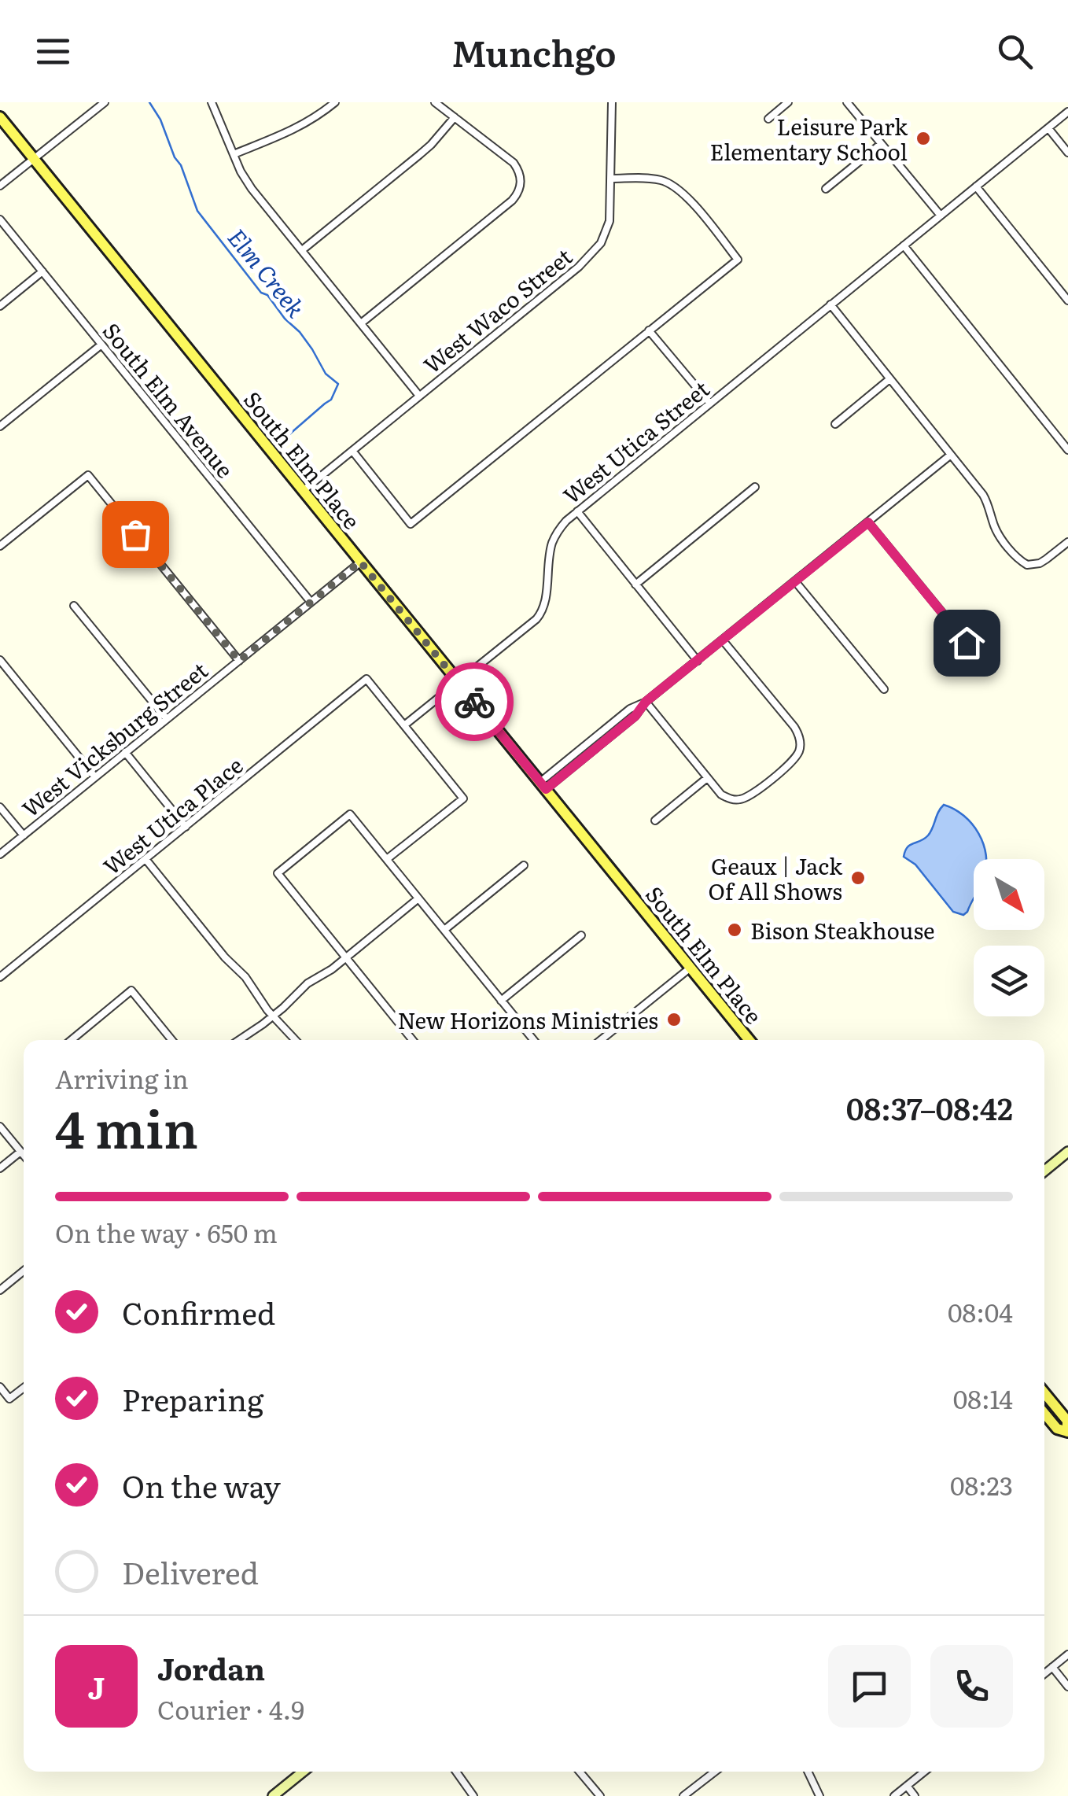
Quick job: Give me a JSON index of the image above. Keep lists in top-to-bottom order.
{
  "streets": {
    "main road": ["South Elm Place"],
    "street": [
      "West Waco Street",
      "South Elm Avenue",
      "West Utica Street",
      "West Vicksburg Street",
      "West Utica Place"
    ]
  },
  "crossings": [
    ["West Waco Street", "South Elm Place"],
    ["South Elm Avenue", "West Vicksburg Street"],
    ["West Utica Street", "South Elm Place"],
    ["West Utica Street", "West Utica Place"],
    ["South Elm Place", "West Vicksburg Street"]
  ],
  "water": ["Elm Creek"],
  "places": [
    "Leisure Park Elementary School",
    "Geaux | Jack Of All Shows",
    "Bison Steakhouse",
    "New Horizons Ministries"
  ],
  "north": "bottom right",
  "page": {
    "header": "Munchgo",
    "heading": ["4 min", "Arriving in", "08:37–08:42"],
    "panel": ["Jordan", "Courier · 4.9"],
    "bar": "On the way · 650 m",
    "list": [
      ["Confirmed", "08:04"],
      ["Preparing", "08:14"],
      ["On the way", "08:23"],
      "Delivered"
    ],
    "round": "J"
  }
}
